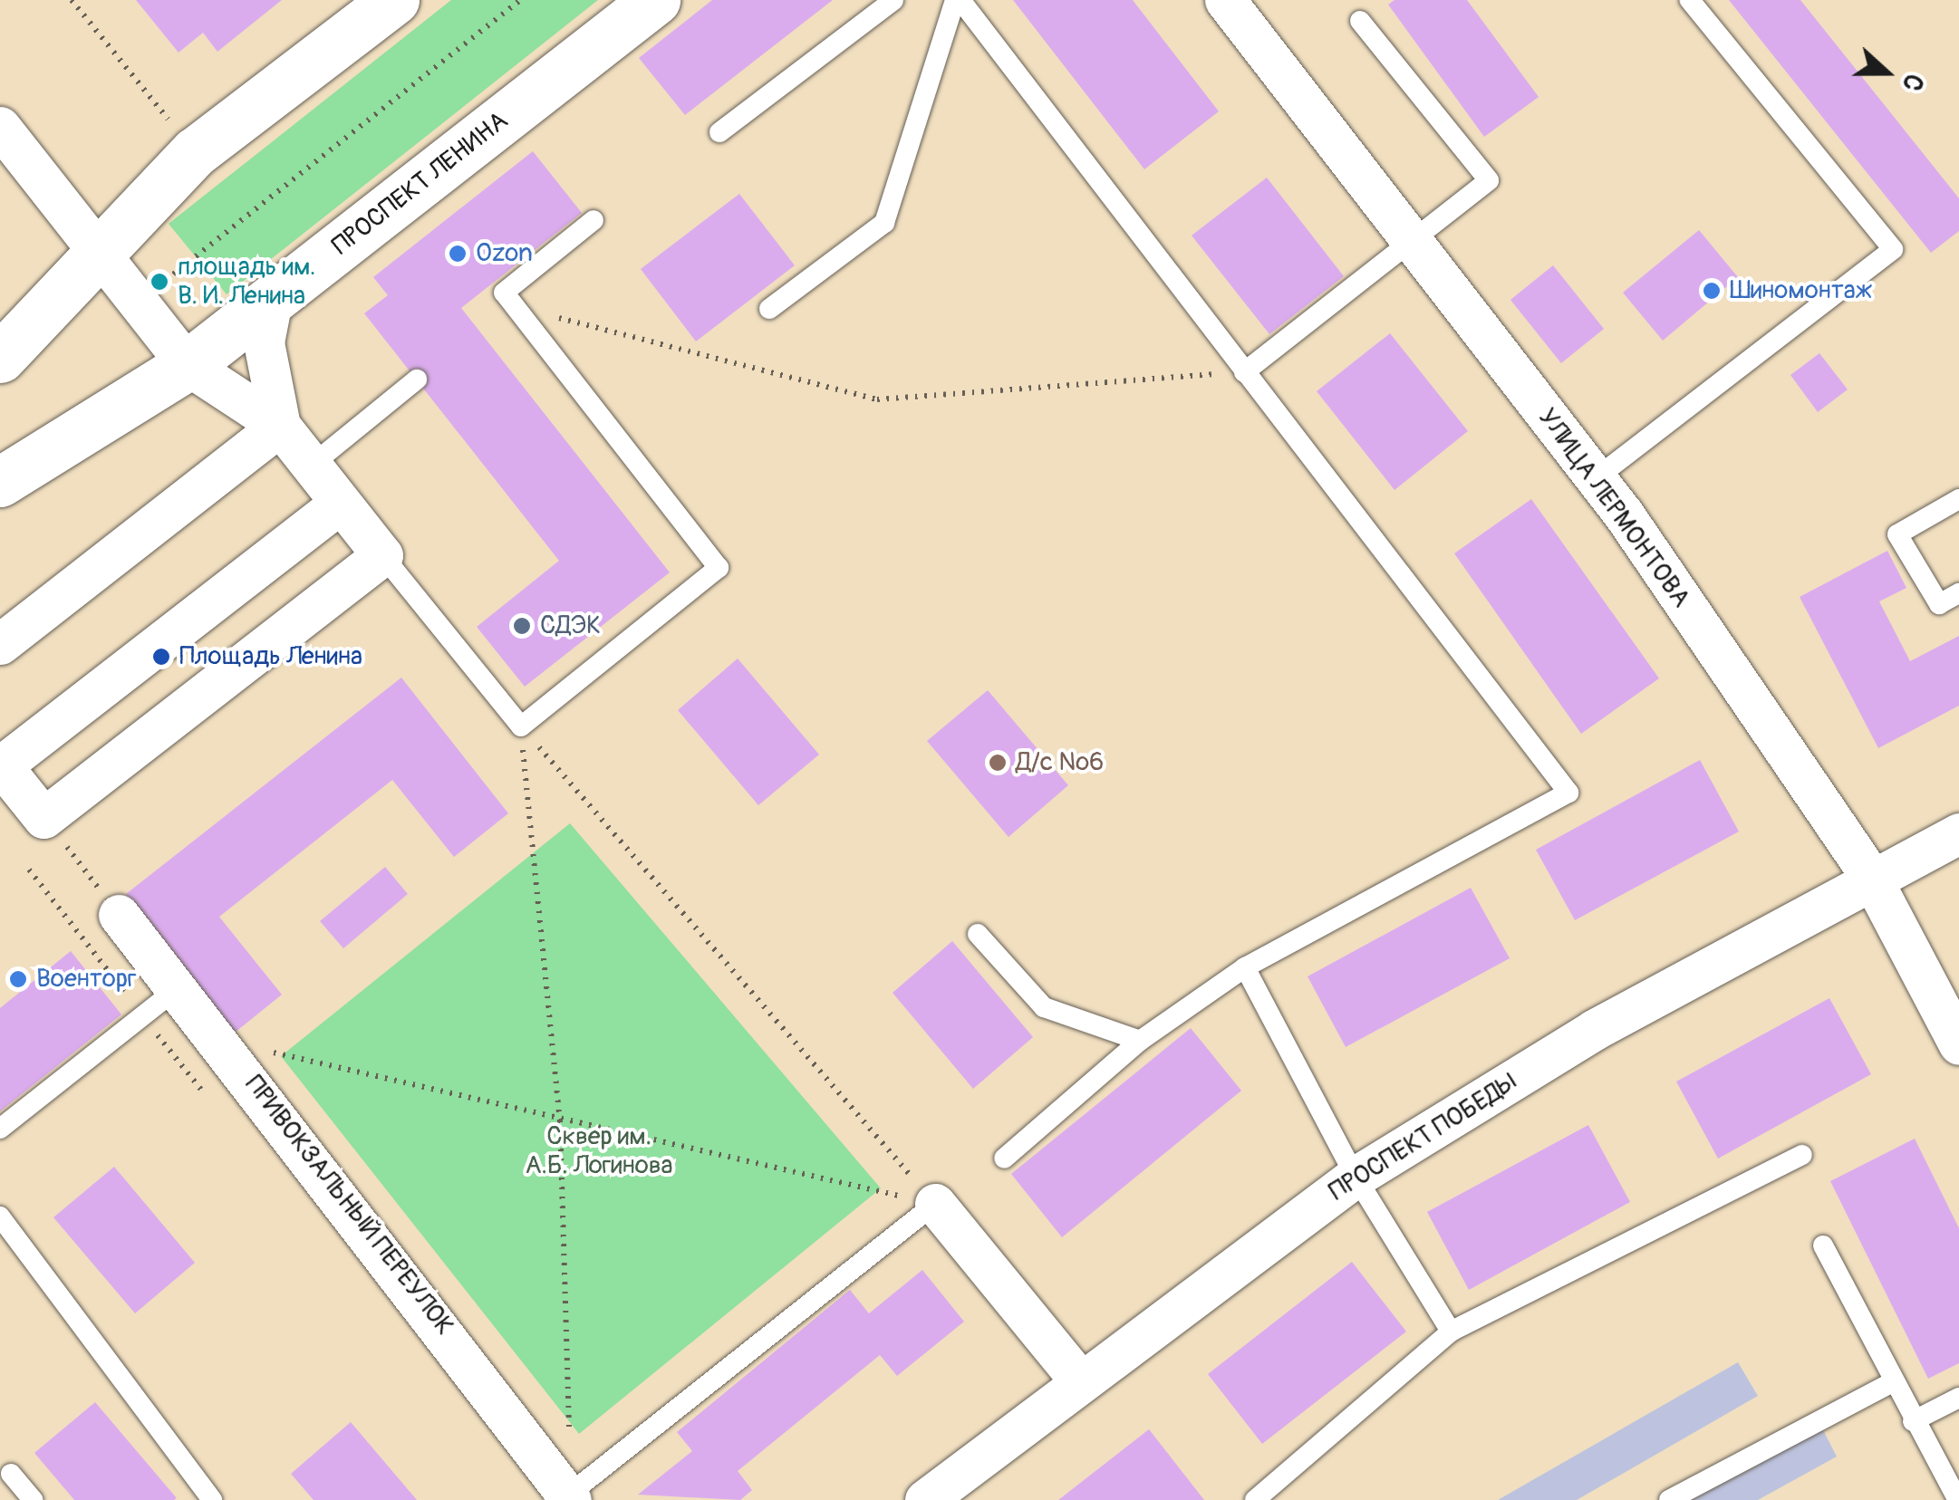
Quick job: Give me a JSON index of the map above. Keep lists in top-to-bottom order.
{
  "streets": {
    "street": [
      "ПРОСПЕКТ ЛЕНИНА",
      "УЛИЦА ЛЕРМОНТОВА",
      "ПРОСПЕКТ ПОБЕДЫ",
      "ПРИВОКЗАЛЬНЫЙ ПЕРЕУЛОК"
    ]
  },
  "crossings": [
    ["УЛИЦА ЛЕРМОНТОВА", "ПРОСПЕКТ ПОБЕДЫ"]
  ],
  "parks": ["Сквер им. А.Б. Логинова"],
  "places": [
    "Ozon",
    "площадь им. В. И. Ленина",
    "Шиномонтаж",
    "СДЭК",
    "Площадь Ленина",
    "Д/с №6",
    "Военторг"
  ],
  "north": "right"
}
